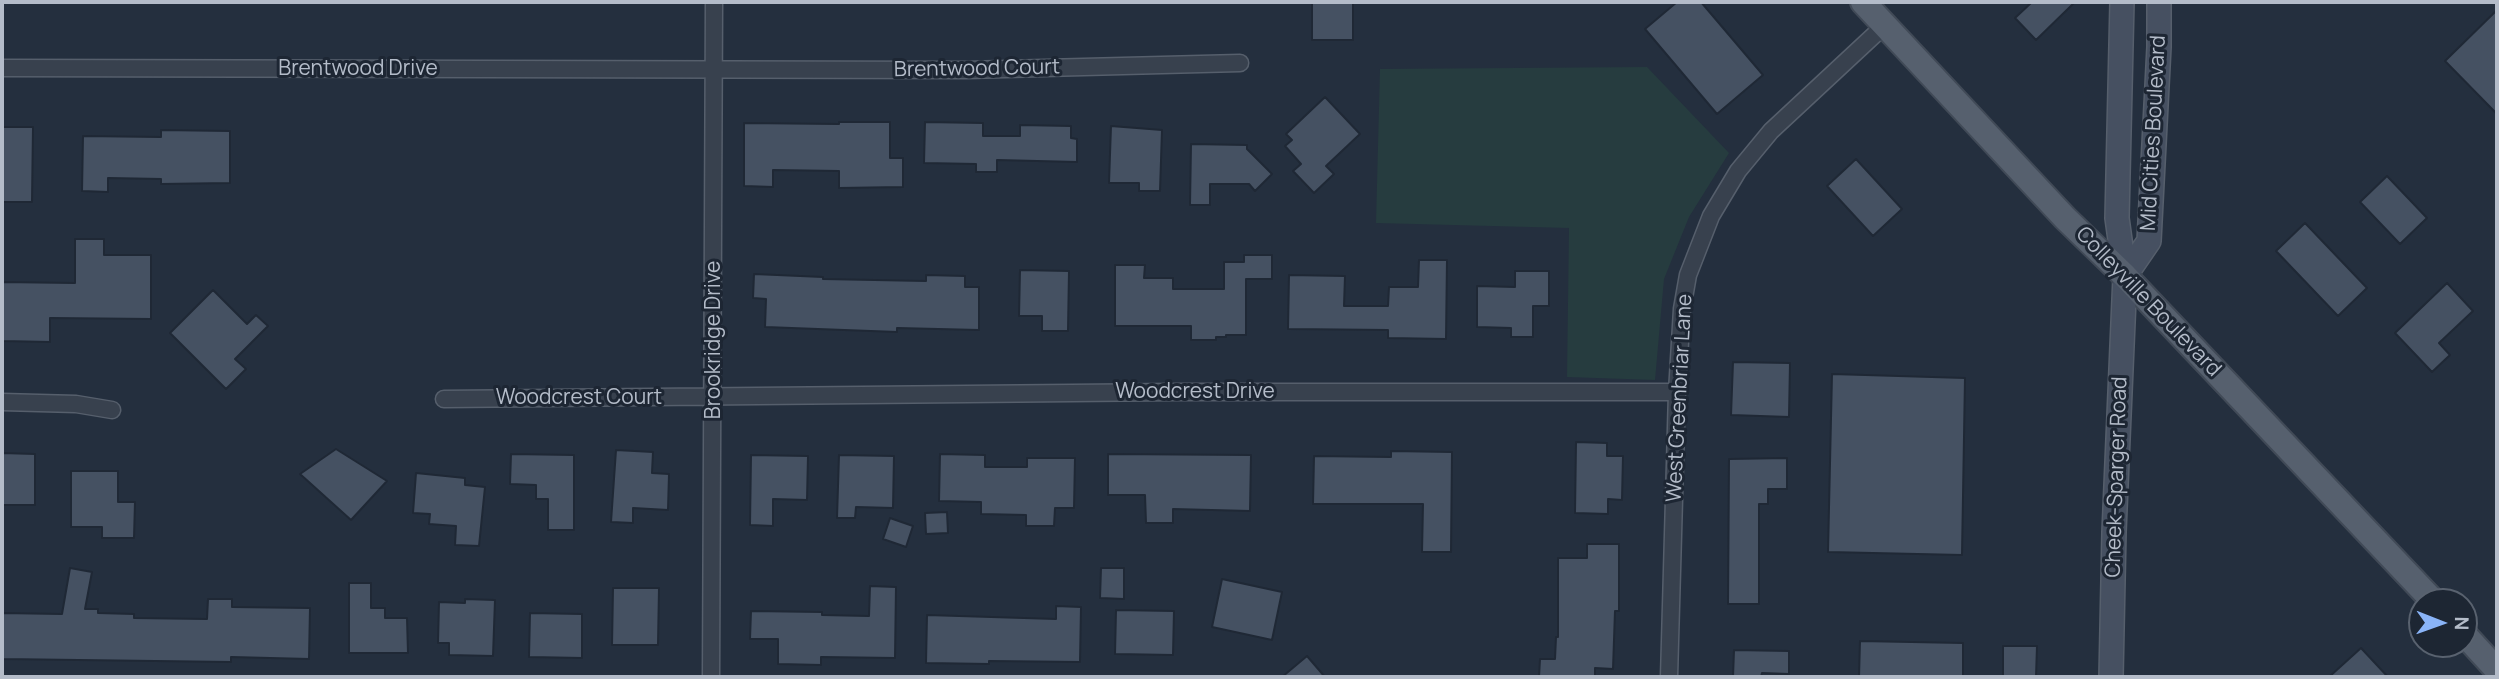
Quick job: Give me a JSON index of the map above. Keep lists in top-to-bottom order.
{
  "streets": {
    "main road": ["Mid Cities Boulevard", "Colleyville Boulevard", "Cheek-Sparger Road"],
    "street": [
      "Brentwood Drive",
      "Brentwood Court",
      "Brookridge Drive",
      "Woodcrest Drive",
      "Woodcrest Court",
      "West Greenbriar Lane"
    ]
  },
  "crossings": [
    ["Brentwood Drive", "Brentwood Court"],
    ["Brentwood Drive", "Brookridge Drive"],
    ["Brentwood Court", "Brookridge Drive"],
    ["Mid Cities Boulevard", "Colleyville Boulevard"],
    ["Mid Cities Boulevard", "Cheek-Sparger Road"],
    ["Colleyville Boulevard", "West Greenbriar Lane"],
    ["Colleyville Boulevard", "Cheek-Sparger Road"],
    ["Brookridge Drive", "Woodcrest Drive"],
    ["Brookridge Drive", "Woodcrest Court"],
    ["Woodcrest Drive", "Woodcrest Court"],
    ["Woodcrest Drive", "West Greenbriar Lane"]
  ],
  "north": "right"
}
